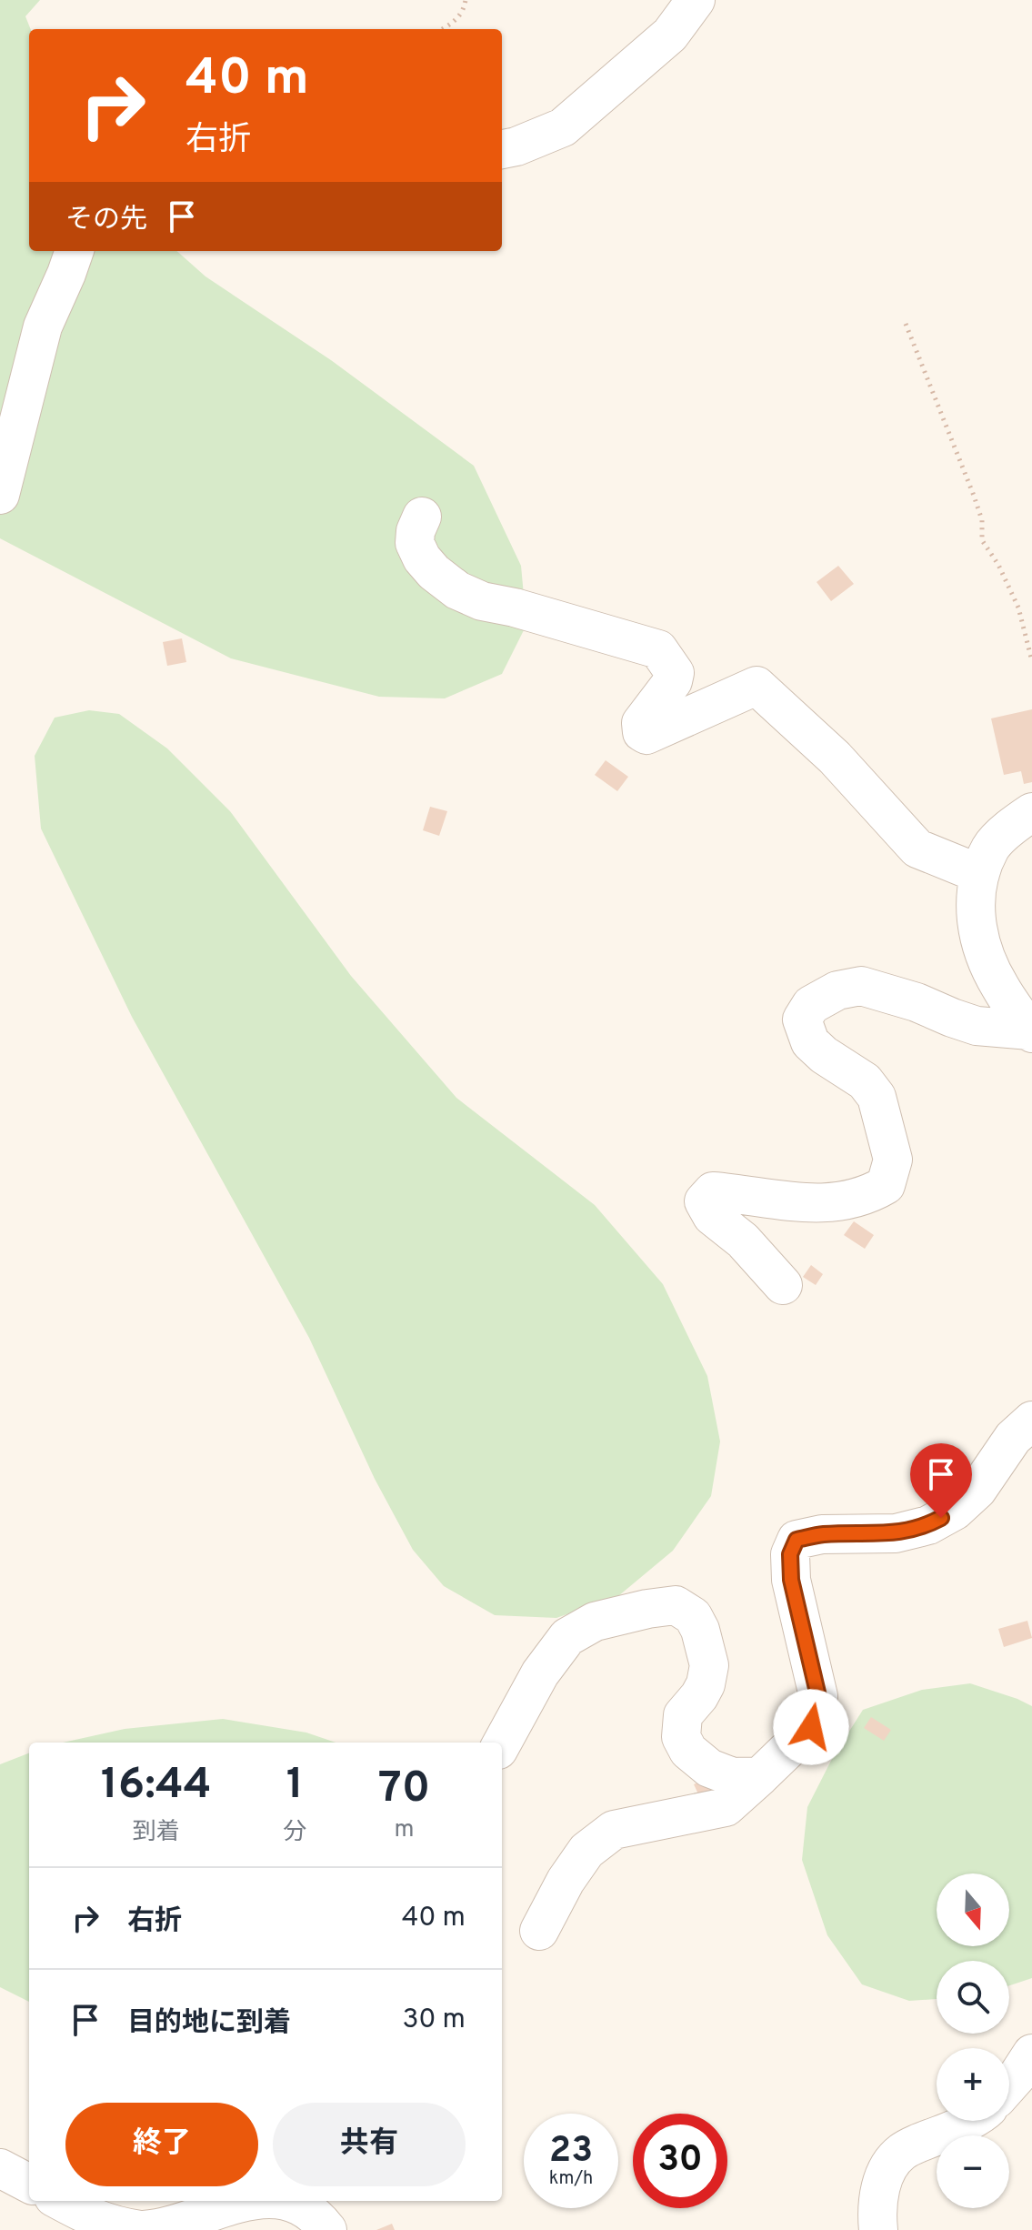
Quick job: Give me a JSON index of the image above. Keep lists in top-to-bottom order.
{
  "north": "bottom",
  "page": {
    "turn": ["40 m", "右折"],
    "then": "その先",
    "eta": [
      "16:44",
      "到着",
      "1",
      "分",
      "70",
      "m"
    ],
    "list": [
      {
        "name": "右折",
        "value": "40 m"
      },
      {
        "name": "目的地に到着",
        "value": "30 m"
      }
    ],
    "map_buttons": ["+", "−"],
    "buttons": ["終了", "共有"],
    "speed": "23 km/h",
    "limit": "30"
  }
}
